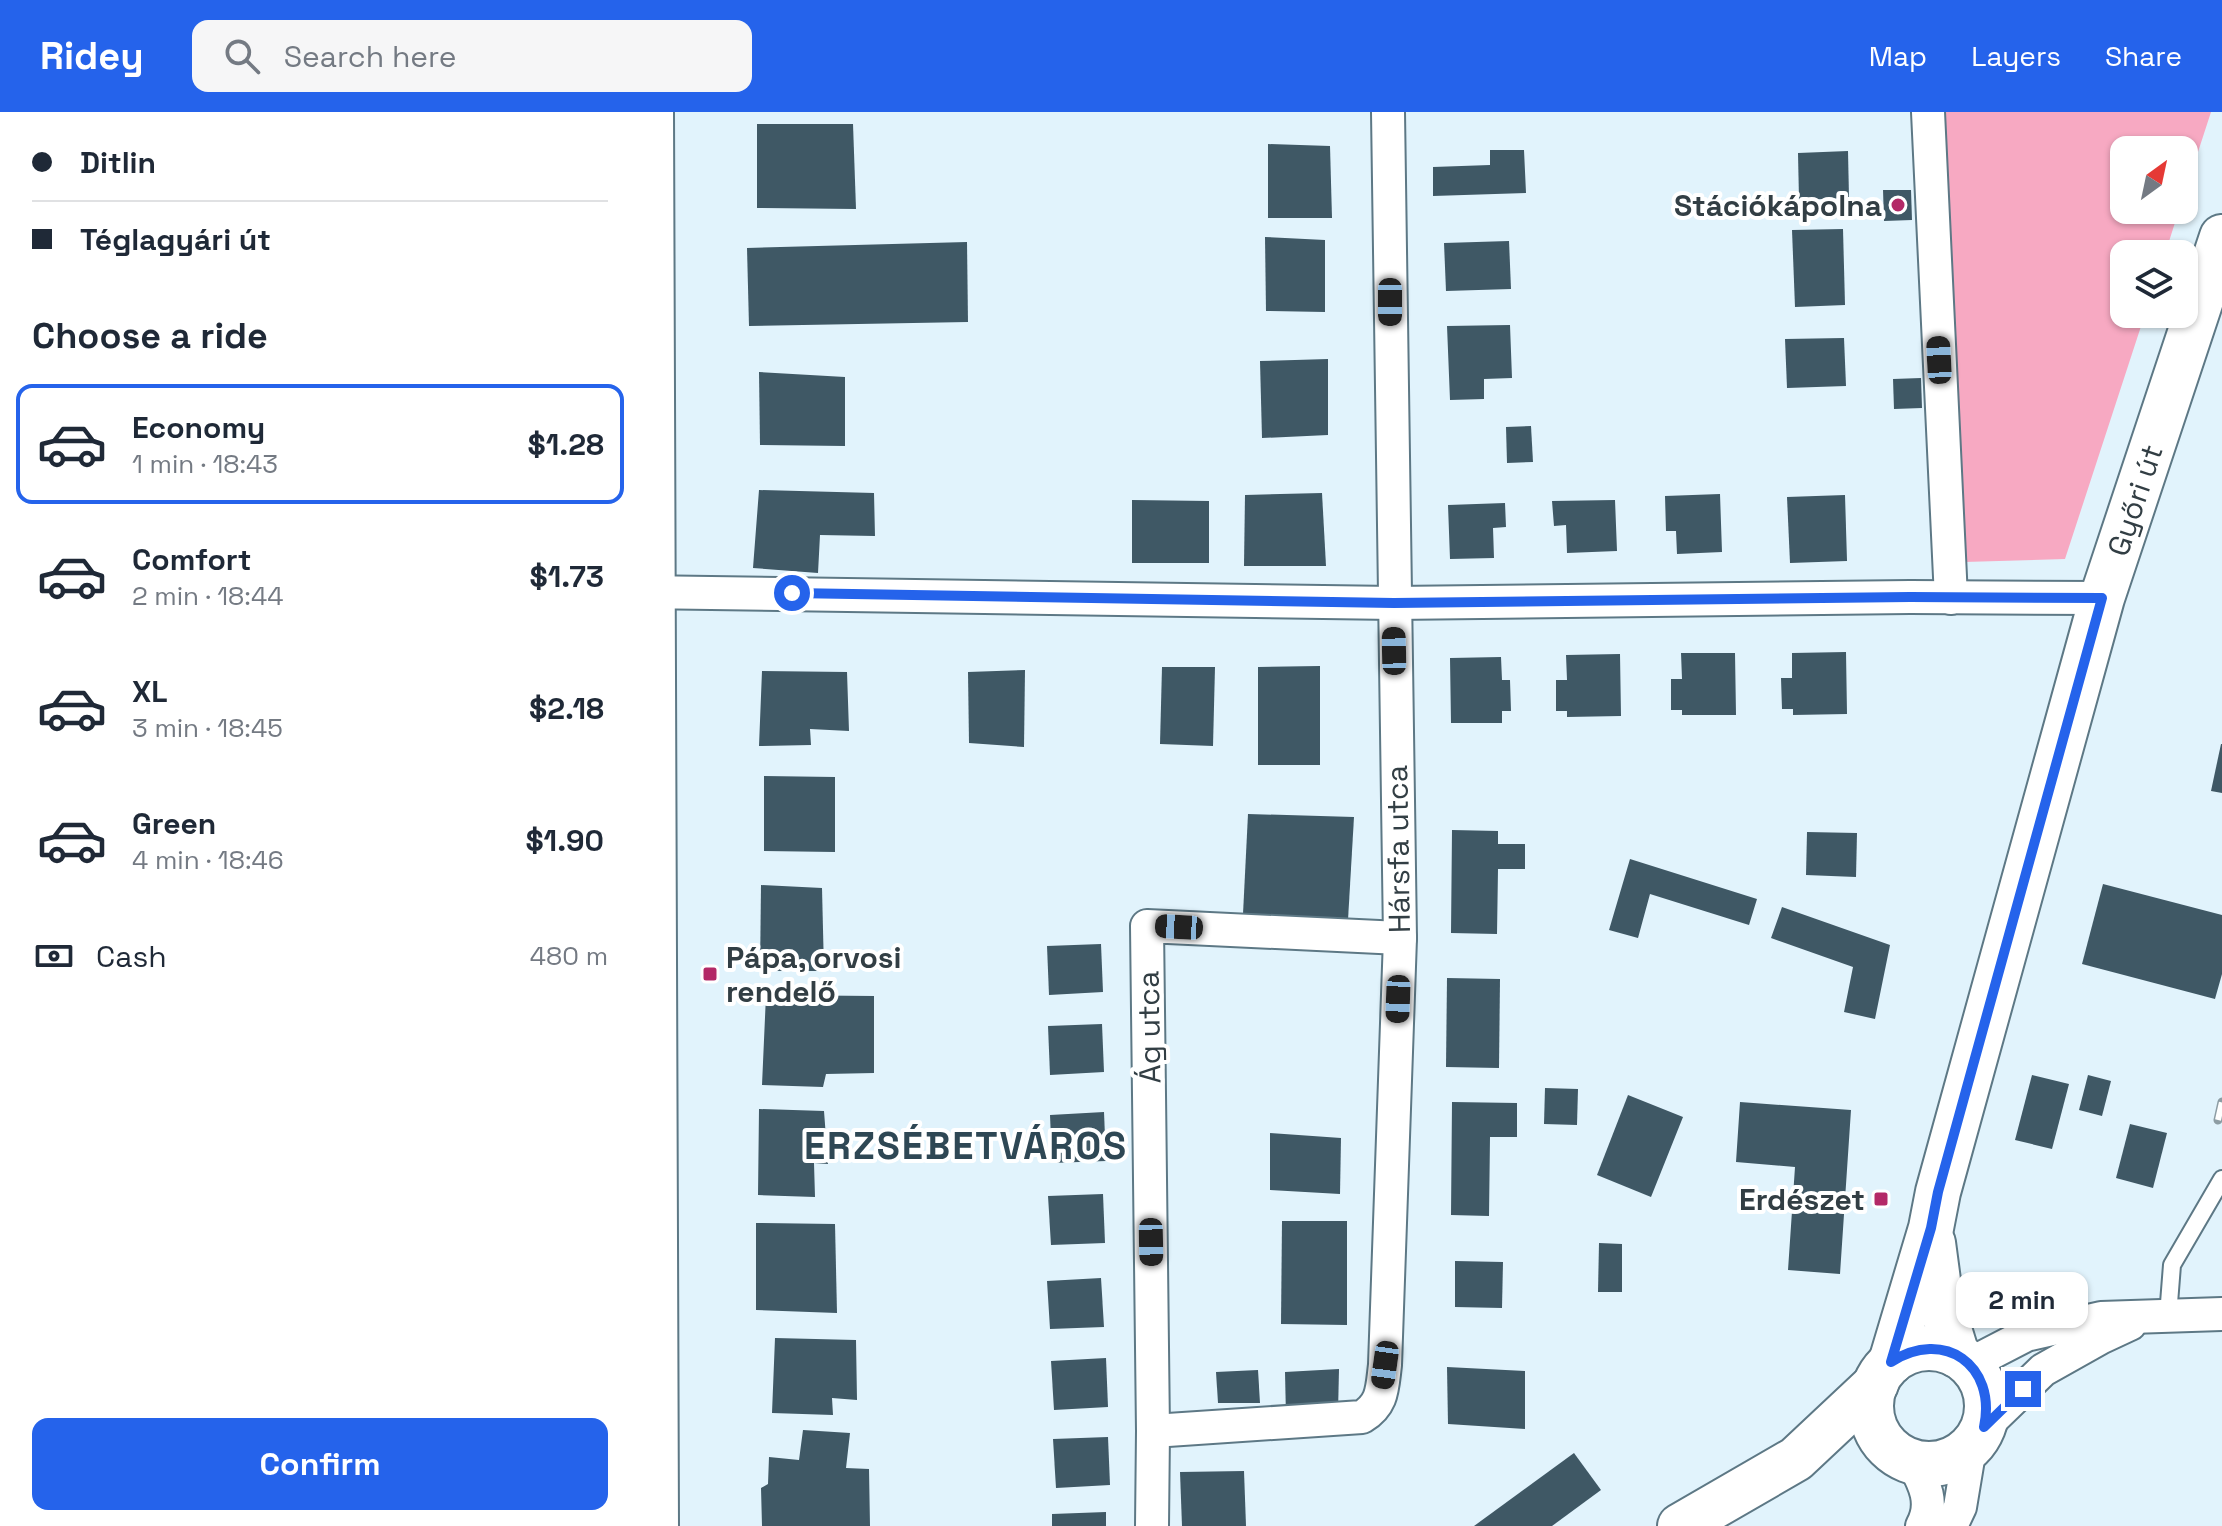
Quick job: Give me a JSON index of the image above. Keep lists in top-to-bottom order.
{
  "streets": {
    "street": ["Győri út", "Hársfa utca", "Ág utca"]
  },
  "crossings": [
    ["Hársfa utca", "Ág utca"]
  ],
  "districts": ["ERZSÉBETVÁROS"],
  "places": {
    "other": ["Stációkápolna"],
    "transit": ["Pápa, orvosi rendelő", "Erdészet"]
  },
  "north": "top right",
  "page": {
    "header": "Ridey",
    "search": "Search here",
    "nav": ["Map", "Layers", "Share"],
    "banner": ["Ditlin", "Téglagyári út"],
    "heading": "Choose a ride",
    "list": [
      {
        "name": "Economy",
        "note": "1 min · 18:43",
        "value": "$1.28"
      },
      {
        "name": "Comfort",
        "note": "2 min · 18:44",
        "value": "$1.73"
      },
      {
        "name": "XL",
        "note": "3 min · 18:45",
        "value": "$2.18"
      },
      {
        "name": "Green",
        "note": "4 min · 18:46",
        "value": "$1.90"
      }
    ],
    "pay": ["Cash", "480 m"],
    "bubble": "2 min",
    "buttons": "Confirm"
  }
}
